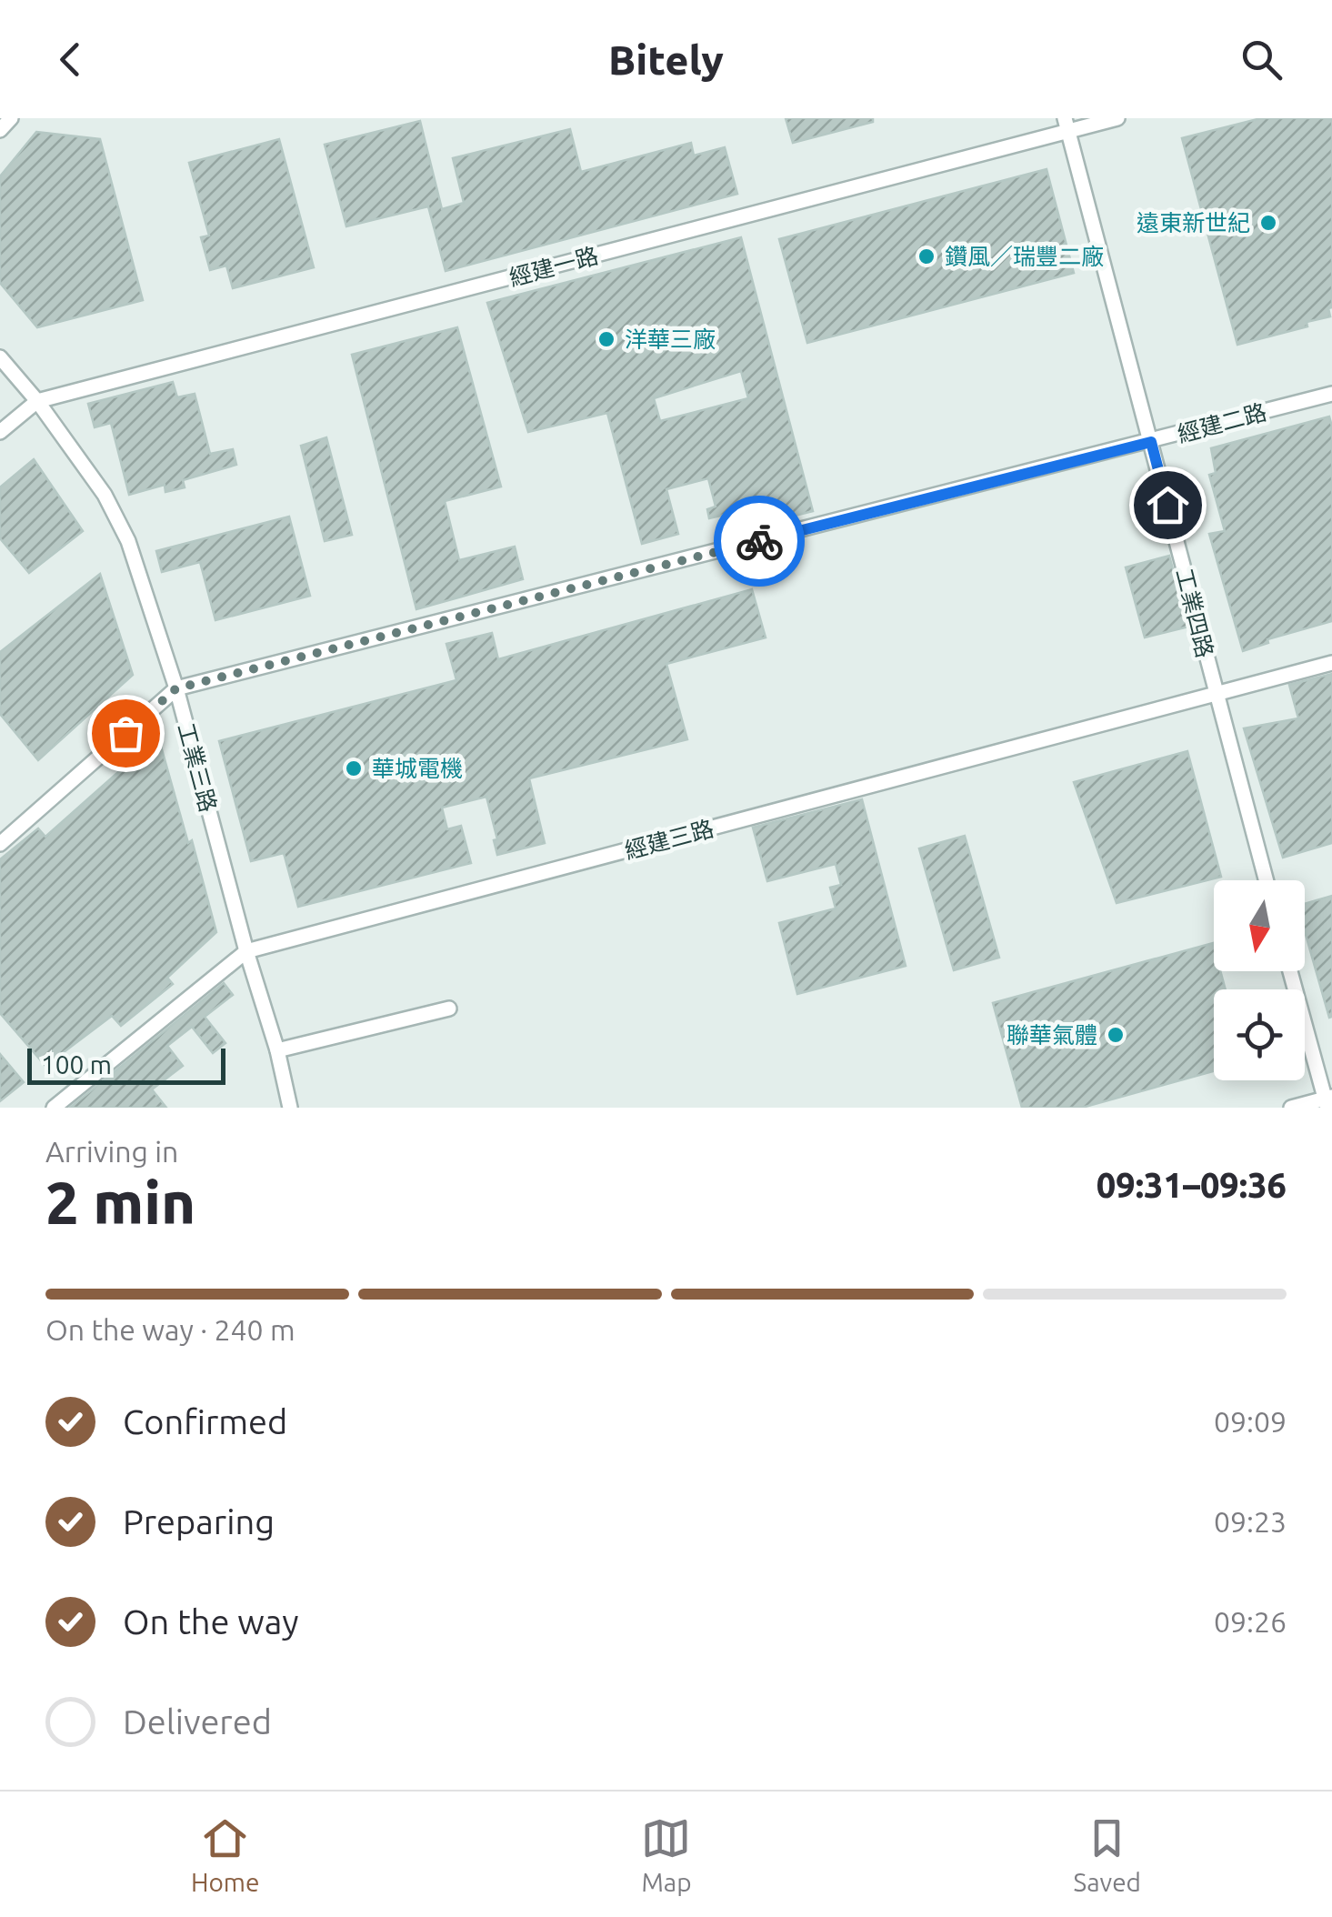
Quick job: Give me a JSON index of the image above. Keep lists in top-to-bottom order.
{
  "streets": {
    "street": [
      "經建一路",
      "經建二路",
      "工業四路",
      "工業三路",
      "經建三路"
    ]
  },
  "crossings": [
    ["經建一路", "工業四路"],
    ["經建一路", "工業三路"],
    ["經建二路", "工業四路"],
    ["經建二路", "工業三路"],
    ["工業四路", "經建三路"],
    ["工業三路", "經建三路"]
  ],
  "places": [
    "遠東新世紀",
    "鑽風／瑞豐二廠",
    "洋華三廠",
    "華城電機",
    "聯華氣體"
  ],
  "scale_bar": "100 m",
  "north": "bottom",
  "page": {
    "header": "Bitely",
    "scale": "100 m",
    "heading": ["2 min", "Arriving in", "09:31–09:36"],
    "bar": "On the way · 240 m",
    "list": [
      ["Confirmed", "09:09"],
      ["Preparing", "09:23"],
      ["On the way", "09:26"],
      "Delivered"
    ],
    "tabs": ["Home", "Map", "Saved"]
  }
}
